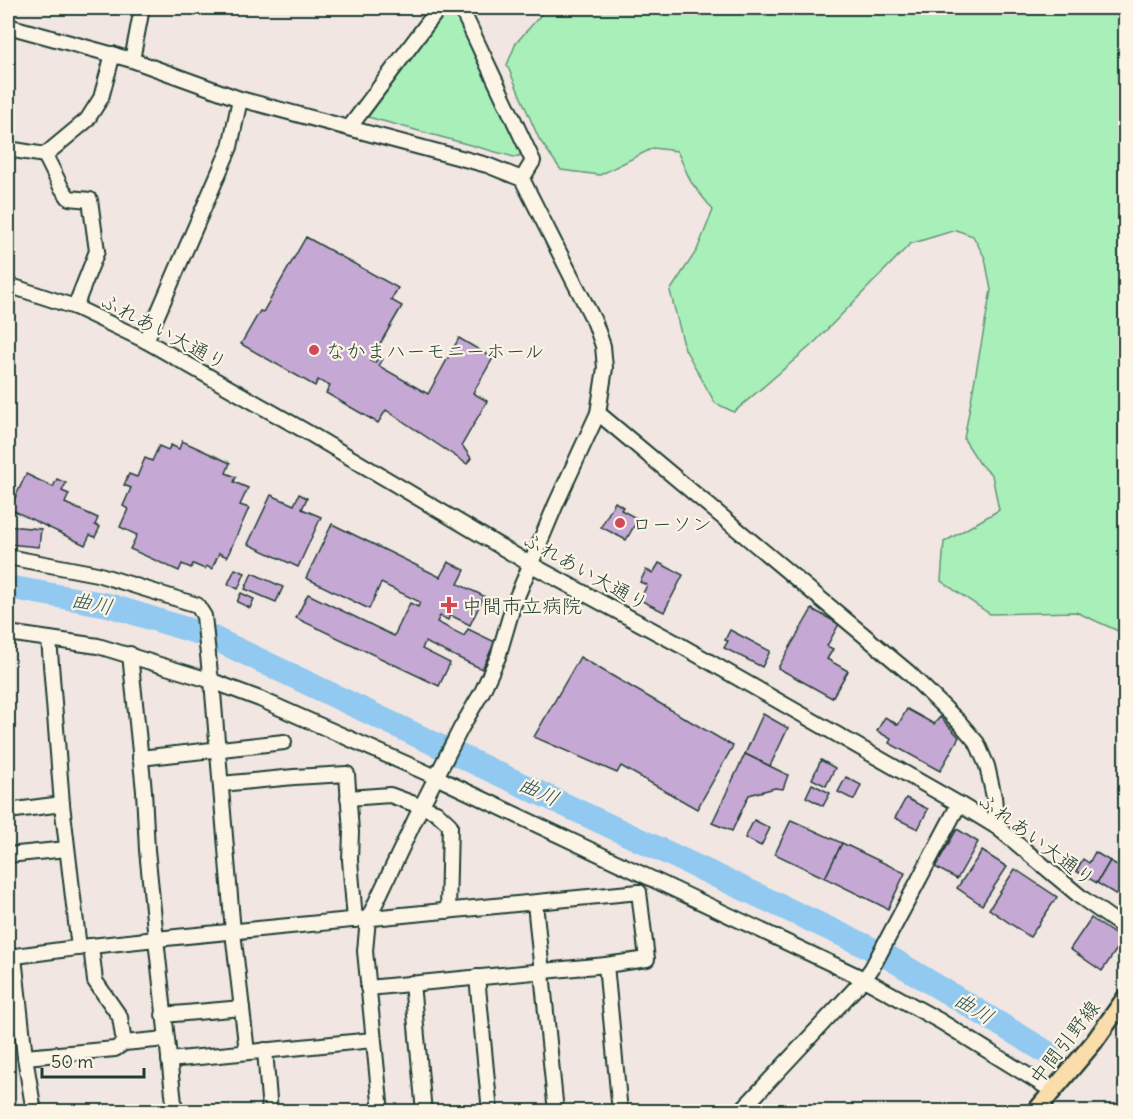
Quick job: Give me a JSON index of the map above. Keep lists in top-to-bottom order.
{
  "streets": {
    "main road": ["中間引野線"],
    "street": ["ふれあい大通り"]
  },
  "water": ["曲川"],
  "places": {
    "other": ["なかまハーモニーホール", "ローソン"],
    "health": ["中間市立病院"]
  },
  "scale_bar": "50 m"
}
